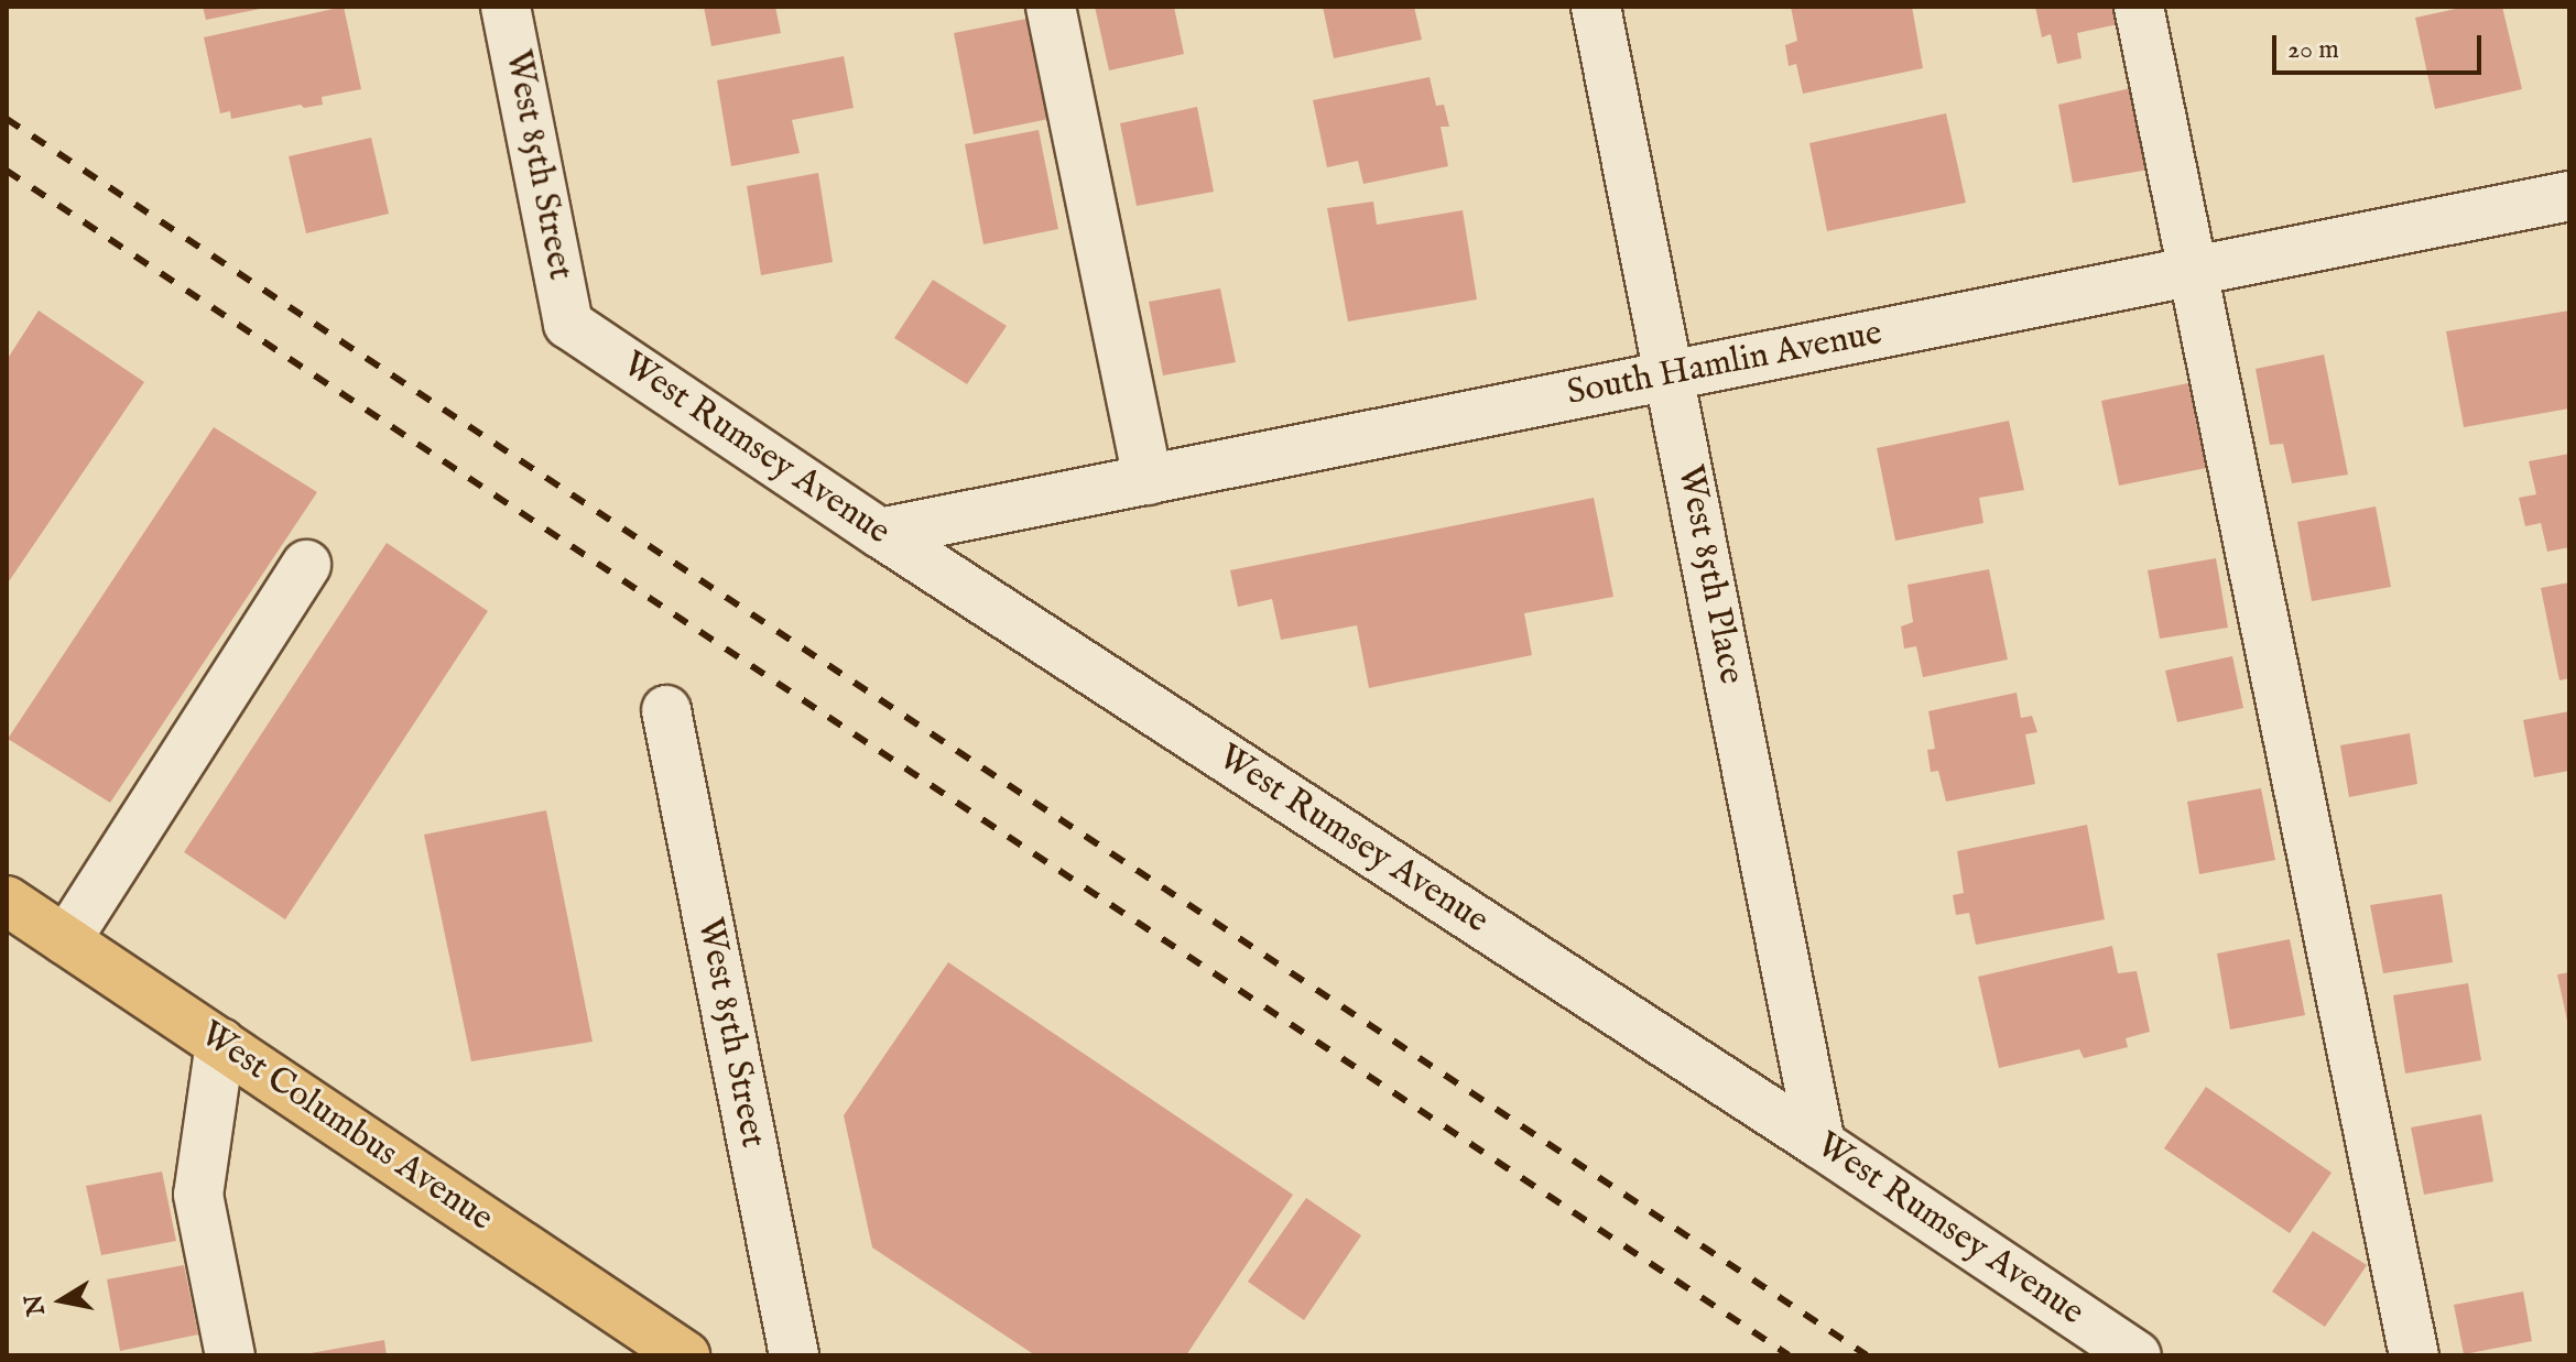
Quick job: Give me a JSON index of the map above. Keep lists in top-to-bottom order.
{
  "streets": {
    "main road": ["West Columbus Avenue"],
    "street": [
      "West 85th Street",
      "South Hamlin Avenue",
      "West Rumsey Avenue",
      "West 85th Place"
    ]
  },
  "crossings": [
    ["West 85th Street", "West Rumsey Avenue"],
    ["South Hamlin Avenue", "West Rumsey Avenue"],
    ["South Hamlin Avenue", "West 85th Place"],
    ["West Rumsey Avenue", "West 85th Place"]
  ],
  "scale_bar": "20 m",
  "north": "left"
}
